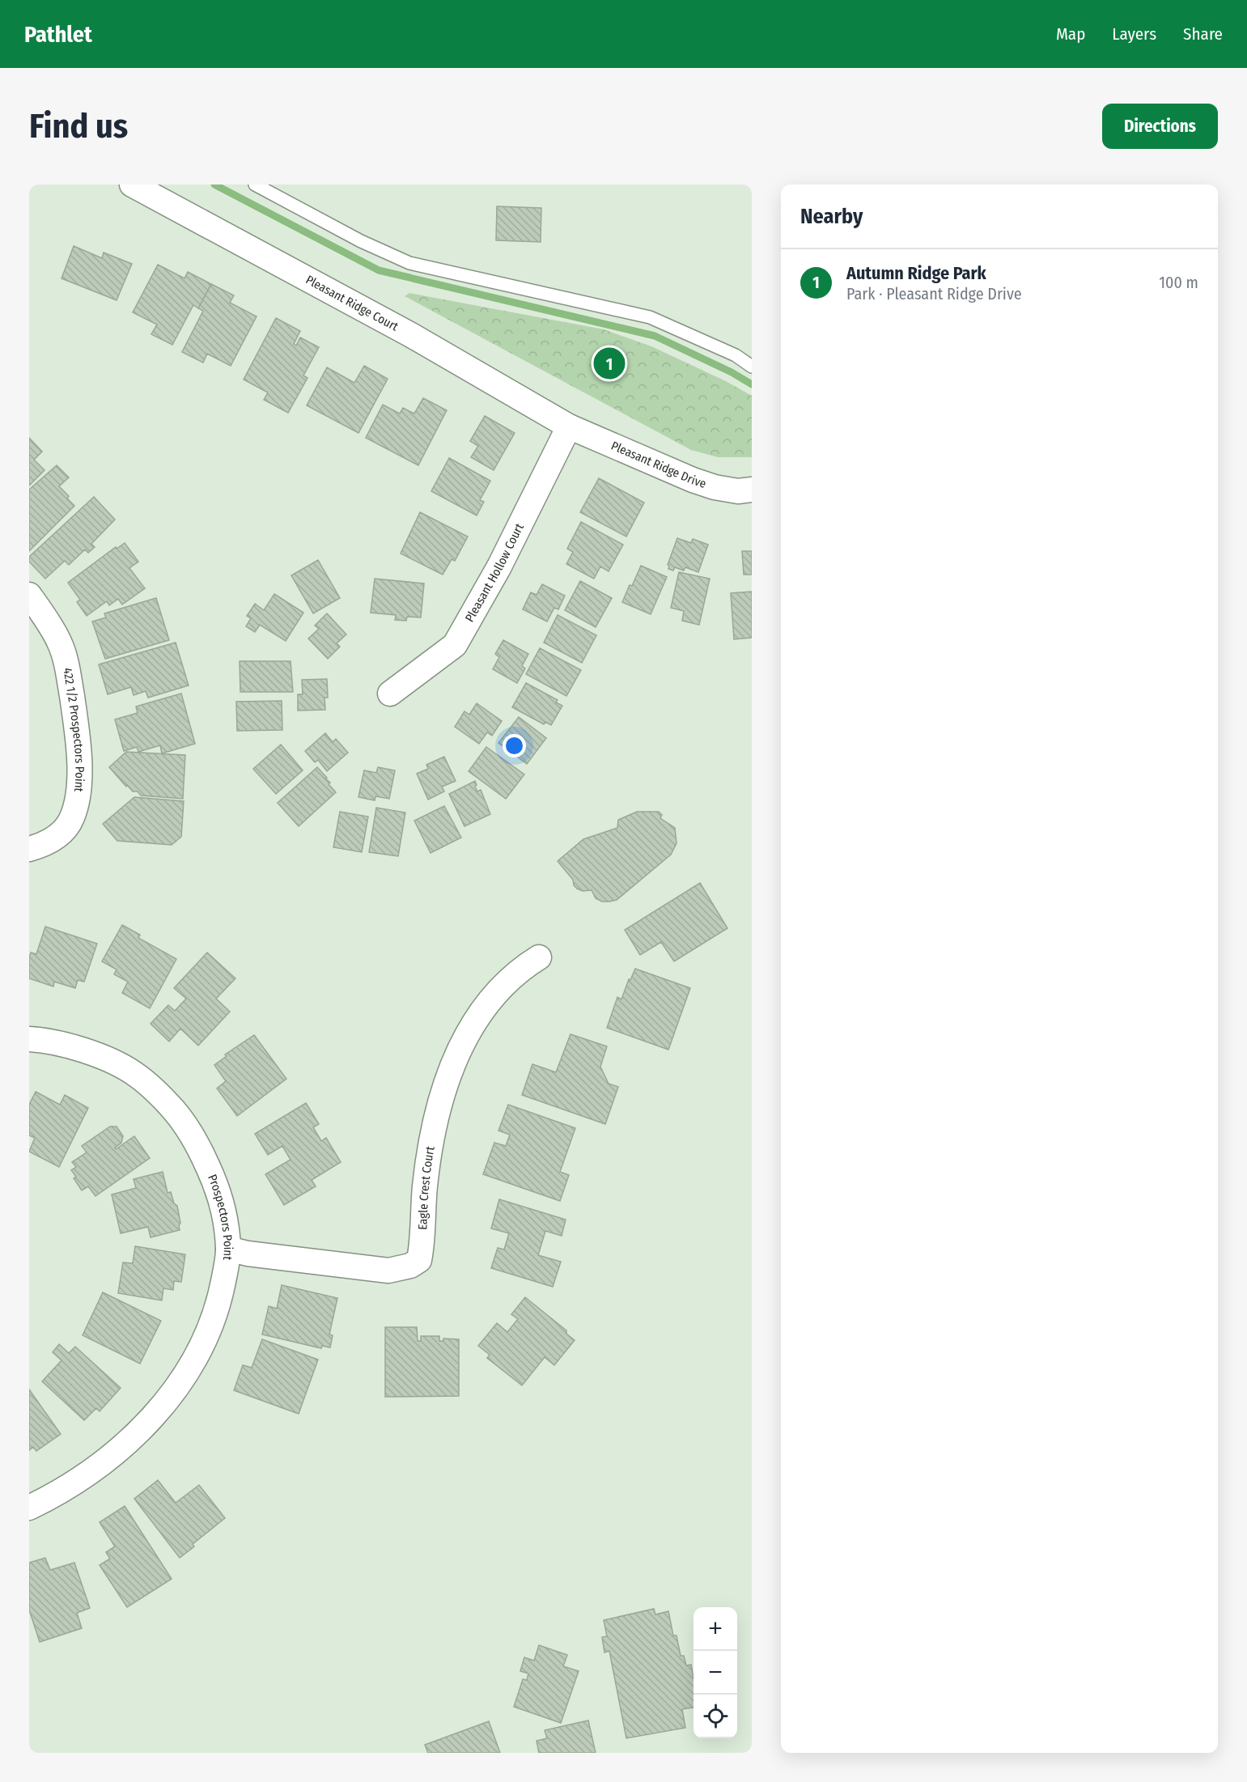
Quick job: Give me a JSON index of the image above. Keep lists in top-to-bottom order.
{
  "streets": {
    "street": [
      "Pleasant Ridge Court",
      "Pleasant Ridge Drive",
      "Pleasant Hollow Court",
      "422 1/2 Prospectors Point",
      "Eagle Crest Court",
      "Prospectors Point"
    ]
  },
  "crossings": [
    ["Pleasant Ridge Court", "Pleasant Ridge Drive"],
    ["Pleasant Ridge Court", "Pleasant Hollow Court"],
    ["Pleasant Ridge Drive", "Pleasant Hollow Court"],
    ["Eagle Crest Court", "Prospectors Point"]
  ],
  "page": {
    "header": "Pathlet",
    "nav": ["Map", "Layers", "Share"],
    "buttons": "Directions",
    "title": "Find us",
    "heading": "Nearby",
    "list": [
      {
        "mark": "1",
        "name": "Autumn Ridge Park",
        "note": "Park · Pleasant Ridge Drive",
        "value": "100 m"
      }
    ],
    "pins": "1",
    "map_buttons": ["+", "−"]
  }
}
